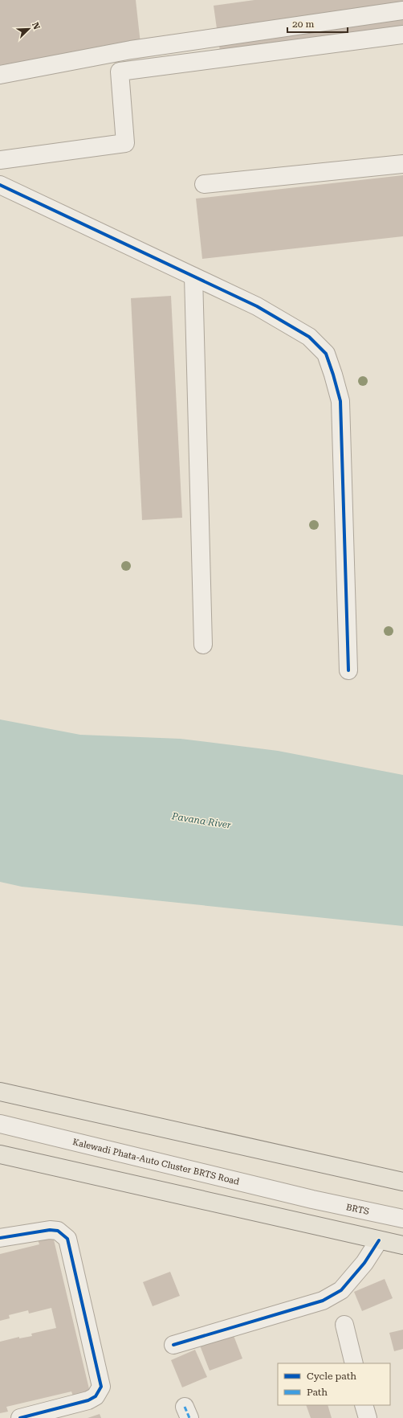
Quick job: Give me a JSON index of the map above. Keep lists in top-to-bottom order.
{
  "streets": {
    "street": ["Kalewadi Phata-Auto Cluster BRTS Road", "BRTS"]
  },
  "crossings": [
    ["Kalewadi Phata-Auto Cluster BRTS Road", "BRTS"]
  ],
  "water": ["Pavana River"],
  "legend": ["Cycle path", "Path"],
  "scale_bar": "20 m",
  "north": "top right"
}
